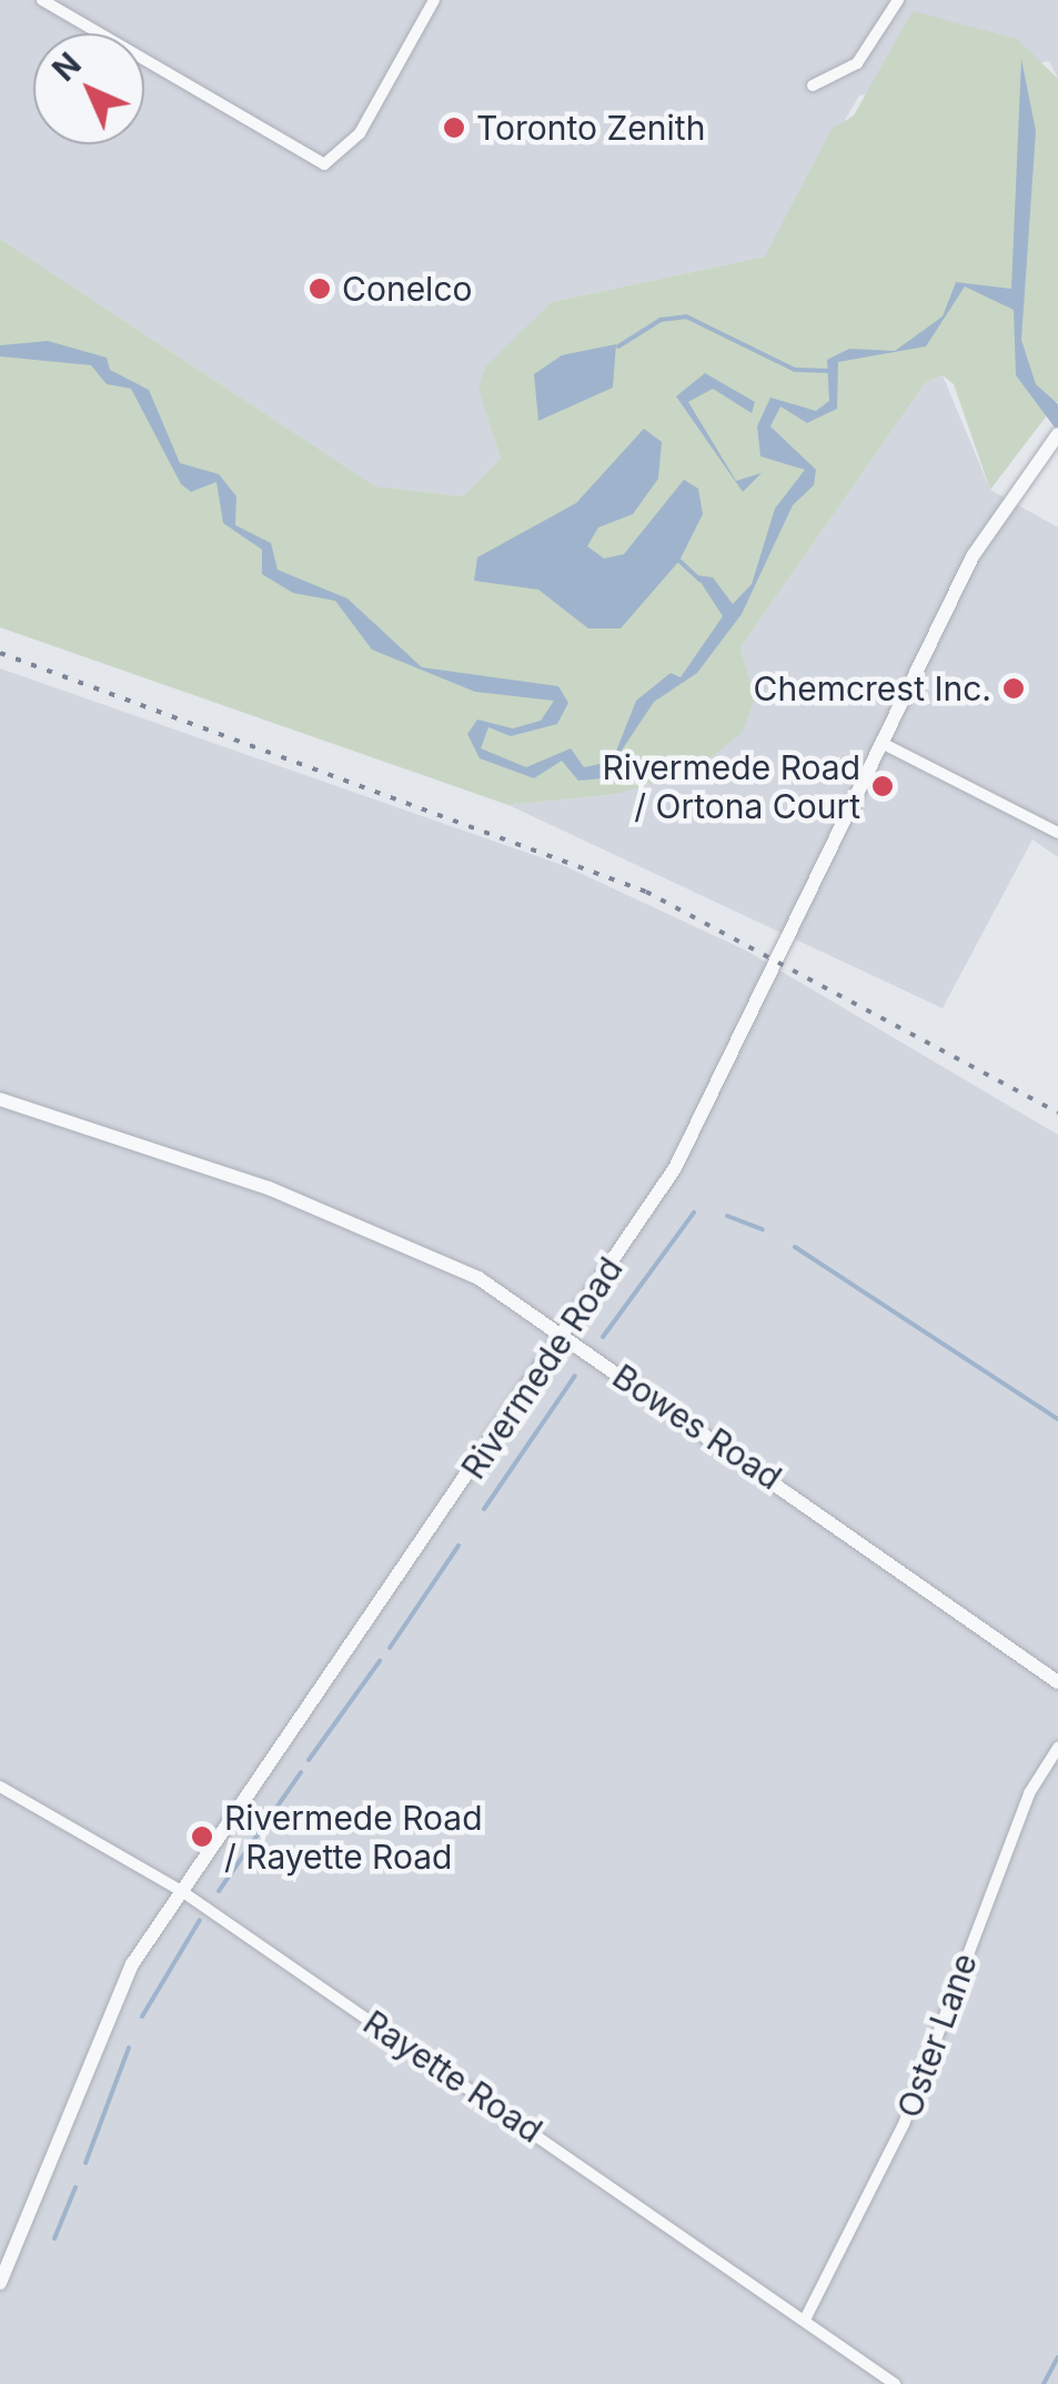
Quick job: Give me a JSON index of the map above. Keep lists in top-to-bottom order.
{
  "streets": {
    "street": [
      "Rivermede Road",
      "Bowes Road",
      "Oster Lane",
      "Rayette Road"
    ]
  },
  "crossings": [
    ["Rivermede Road", "Bowes Road"],
    ["Rivermede Road", "Rayette Road"],
    ["Oster Lane", "Rayette Road"]
  ],
  "places": [
    "Toronto Zenith",
    "Conelco",
    "Chemcrest Inc.",
    "Rivermede Road / Ortona Court",
    "Rivermede Road / Rayette Road"
  ],
  "north": "top left"
}
